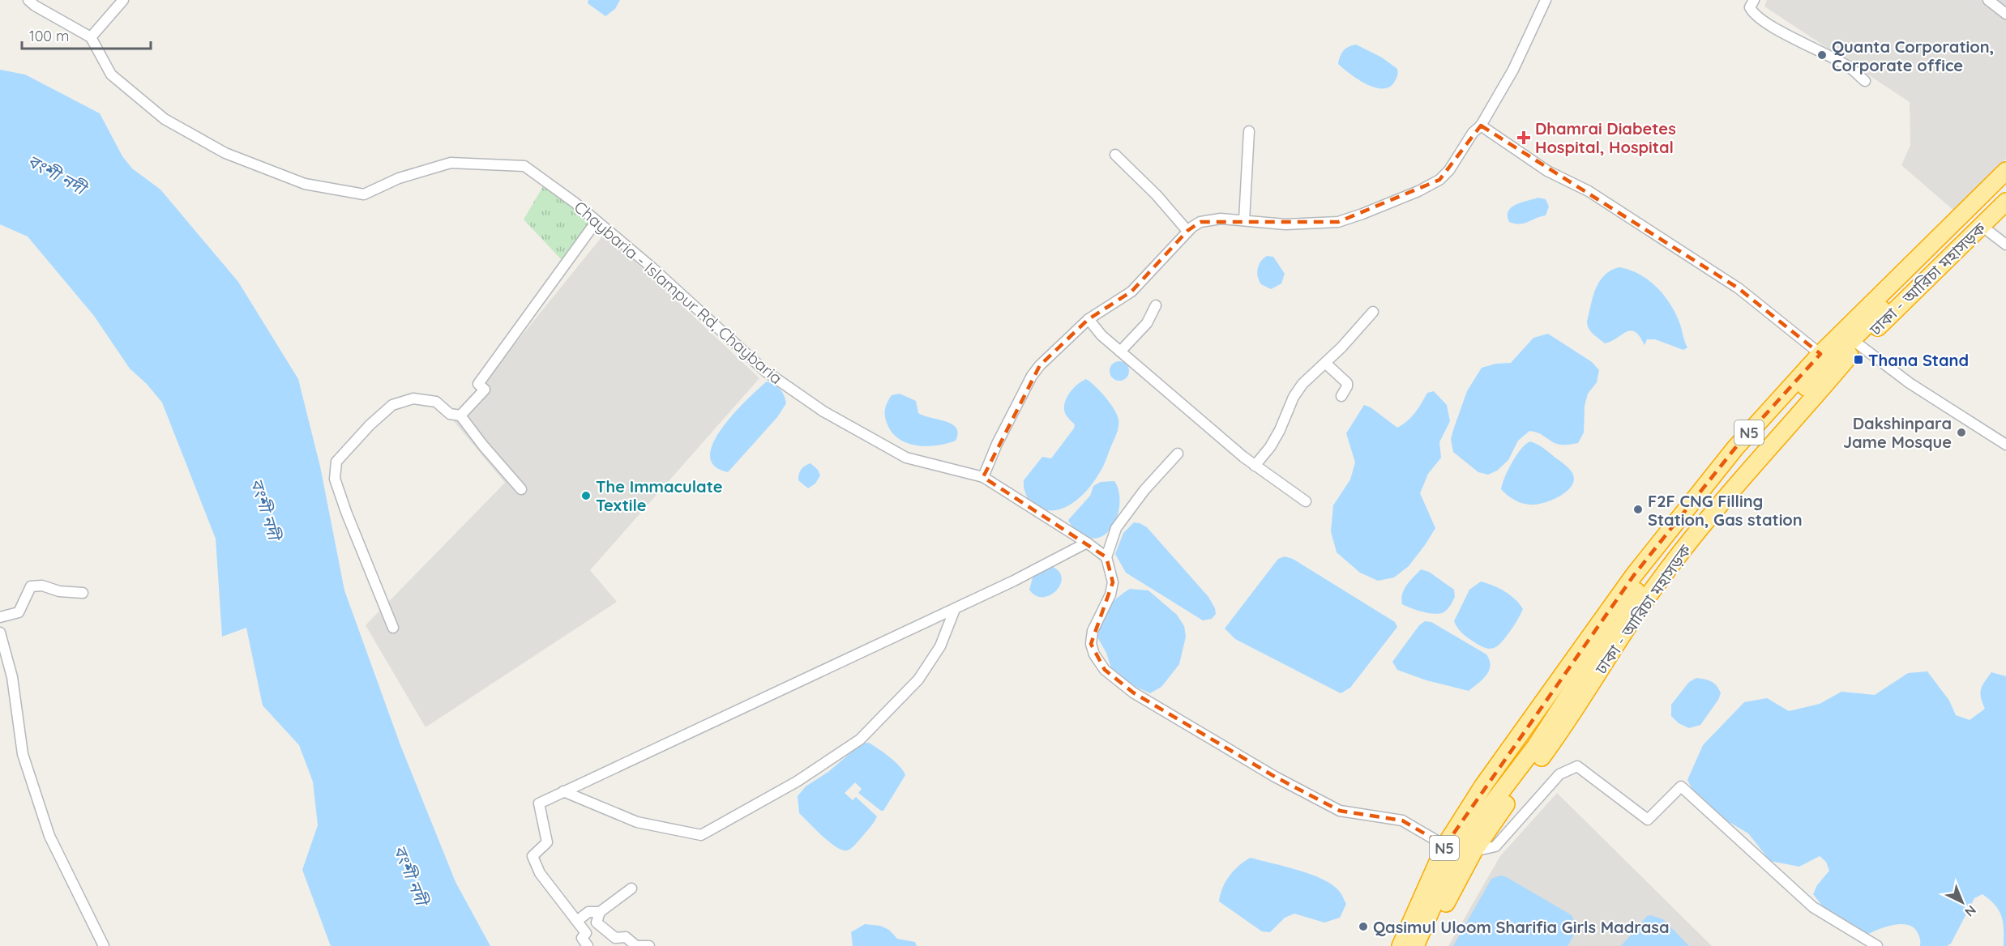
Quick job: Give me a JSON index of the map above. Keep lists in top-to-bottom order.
{
  "streets": {
    "highway": ["ঢাকা - আরিচা মহাসড়ক", "N5"],
    "street": ["Chaybaria - Islampur Rd, Chaybaria"]
  },
  "crossings": [
    ["ঢাকা - আরিচা মহাসড়ক", "N5"]
  ],
  "water": ["বংশী নদী"],
  "places": {
    "other": [
      "Quanta Corporation, Corporate office",
      "Dakshinpara Jame Mosque",
      "The Immaculate Textile",
      "F2F CNG Filling Station, Gas station",
      "Qasimul Uloom Sharifia Girls Madrasa"
    ],
    "health": ["Dhamrai Diabetes Hospital, Hospital"],
    "transit": ["Thana Stand"]
  },
  "scale_bar": "100 m",
  "north": "bottom right"
}
